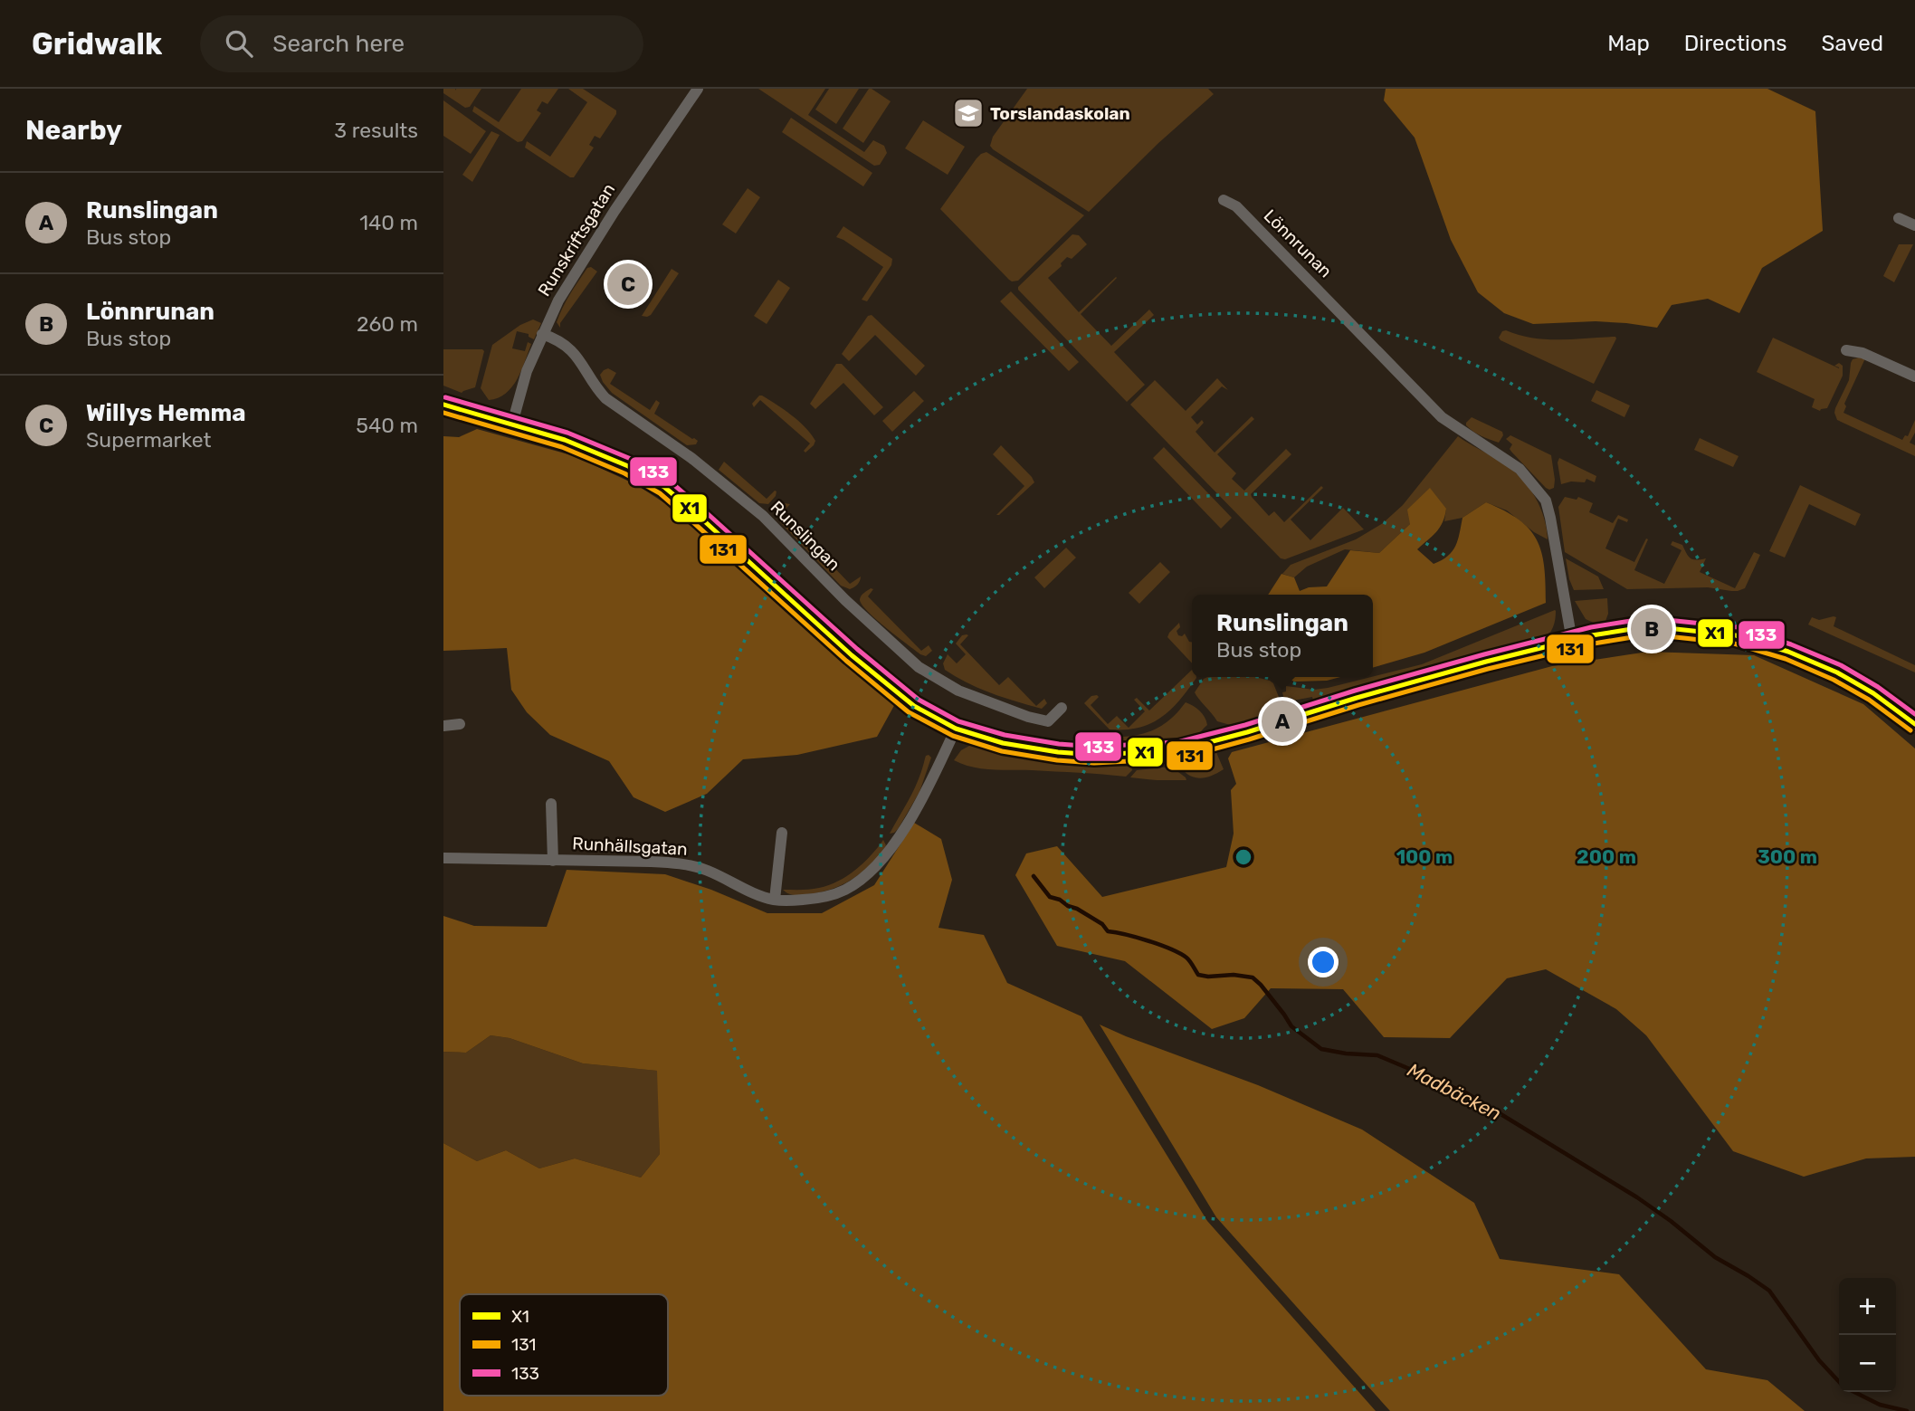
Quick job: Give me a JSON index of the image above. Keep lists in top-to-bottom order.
{
  "streets": {
    "street": [
      "Runskriftsgatan",
      "Lönnrunan",
      "Runslingan",
      "Runhällsgatan"
    ]
  },
  "crossings": [
    ["Runskriftsgatan", "Runslingan"]
  ],
  "water": ["Madbäcken"],
  "places": {
    "school or university": ["Torslandaskolan"]
  },
  "lines": ["transit line 133", "transit line X1", "transit line 131"],
  "legend": ["X1", "131", "133"],
  "page": {
    "header": "Gridwalk",
    "search": "Search here",
    "nav": ["Map", "Directions", "Saved"],
    "heading": ["Nearby", "3 results"],
    "list": [
      {
        "mark": "A",
        "name": "Runslingan",
        "note": "Bus stop",
        "value": "140 m"
      },
      {
        "mark": "B",
        "name": "Lönnrunan",
        "note": "Bus stop",
        "value": "260 m"
      },
      {
        "mark": "C",
        "name": "Willys Hemma",
        "note": "Supermarket",
        "value": "540 m"
      }
    ],
    "pins": ["C", "B", "A"],
    "popup": ["Runslingan", "Bus stop"],
    "map_buttons": ["+", "−"]
  },
  "rings": ["100 m", "200 m", "300 m"]
}
